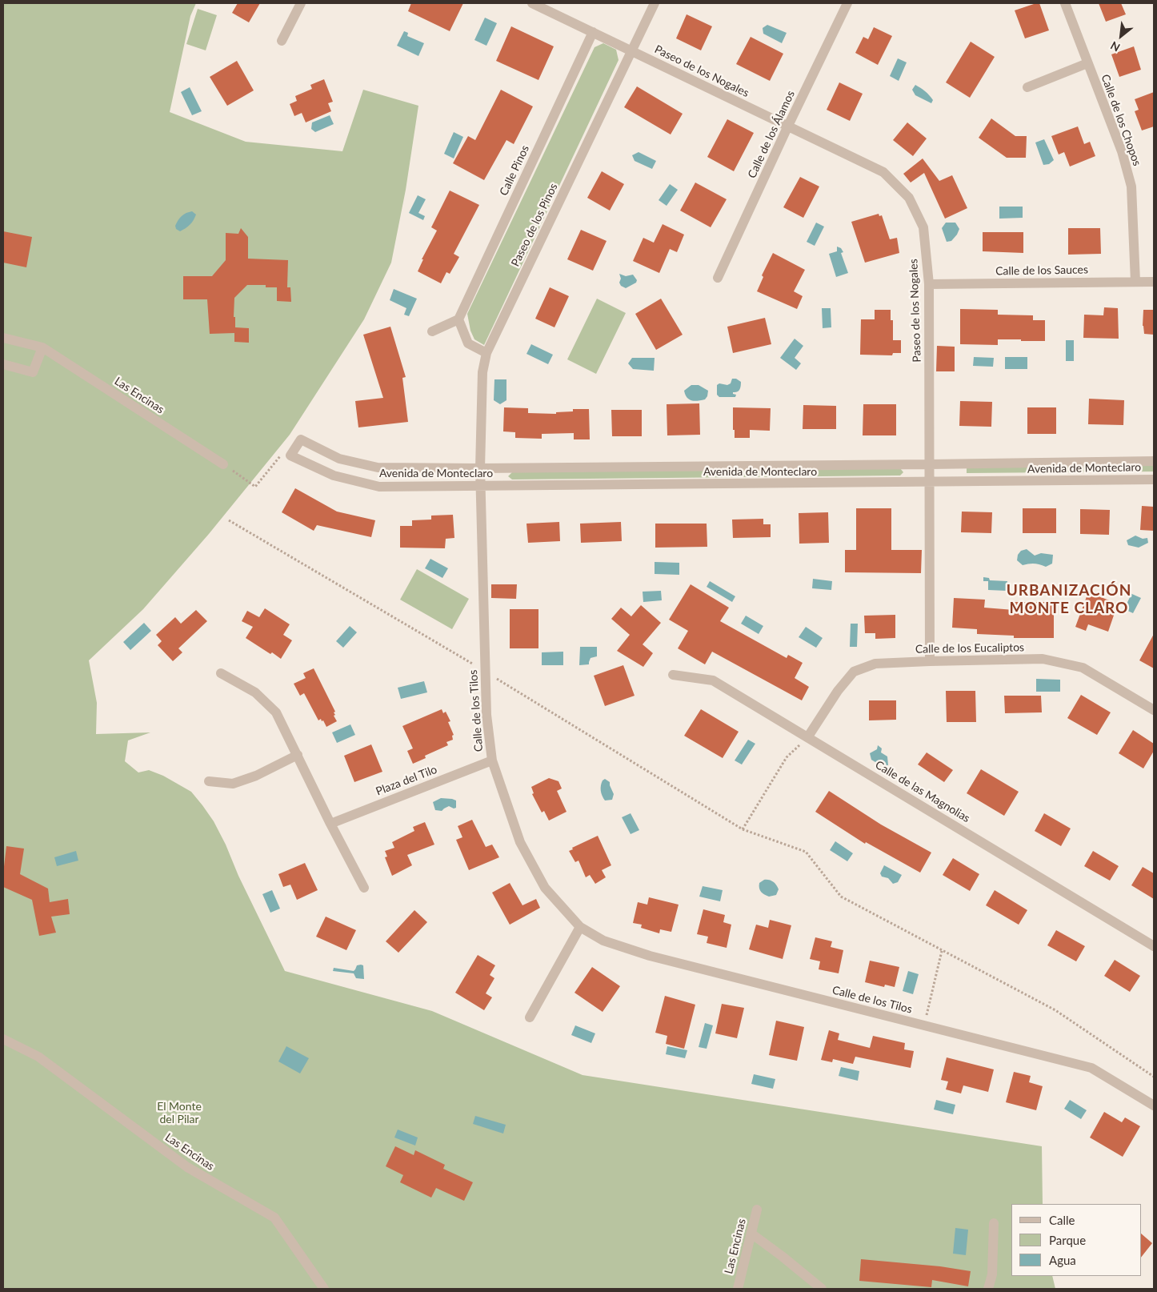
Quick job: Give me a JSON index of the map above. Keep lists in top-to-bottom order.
{
  "streets": {
    "street": [
      "Paseo de los Nogales",
      "Calle de los Chopos",
      "Calle de los Álamos",
      "Calle Pinos",
      "Paseo de los Pinos",
      "Calle de los Sauces",
      "Las Encinas",
      "Avenida de Monteclaro",
      "Calle de los Eucaliptos",
      "Calle de los Tilos",
      "Plaza del Tilo",
      "Calle de las Magnolias"
    ]
  },
  "crossings": [
    ["Paseo de los Nogales", "Calle de los Álamos"],
    ["Paseo de los Nogales", "Calle Pinos"],
    ["Paseo de los Nogales", "Paseo de los Pinos"],
    ["Paseo de los Nogales", "Calle de los Sauces"],
    ["Paseo de los Nogales", "Avenida de Monteclaro"],
    ["Paseo de los Nogales", "Calle de los Eucaliptos"],
    ["Calle de los Chopos", "Calle de los Sauces"],
    ["Paseo de los Pinos", "Avenida de Monteclaro"],
    ["Paseo de los Pinos", "Calle de los Tilos"],
    ["Avenida de Monteclaro", "Calle de los Tilos"],
    ["Calle de los Eucaliptos", "Calle de las Magnolias"],
    ["Calle de los Tilos", "Plaza del Tilo"]
  ],
  "districts": ["URBANIZACIÓN MONTE CLARO"],
  "parks": ["El Monte del Pilar"],
  "legend": ["Calle", "Parque", "Agua"],
  "north": "bottom left"
}
